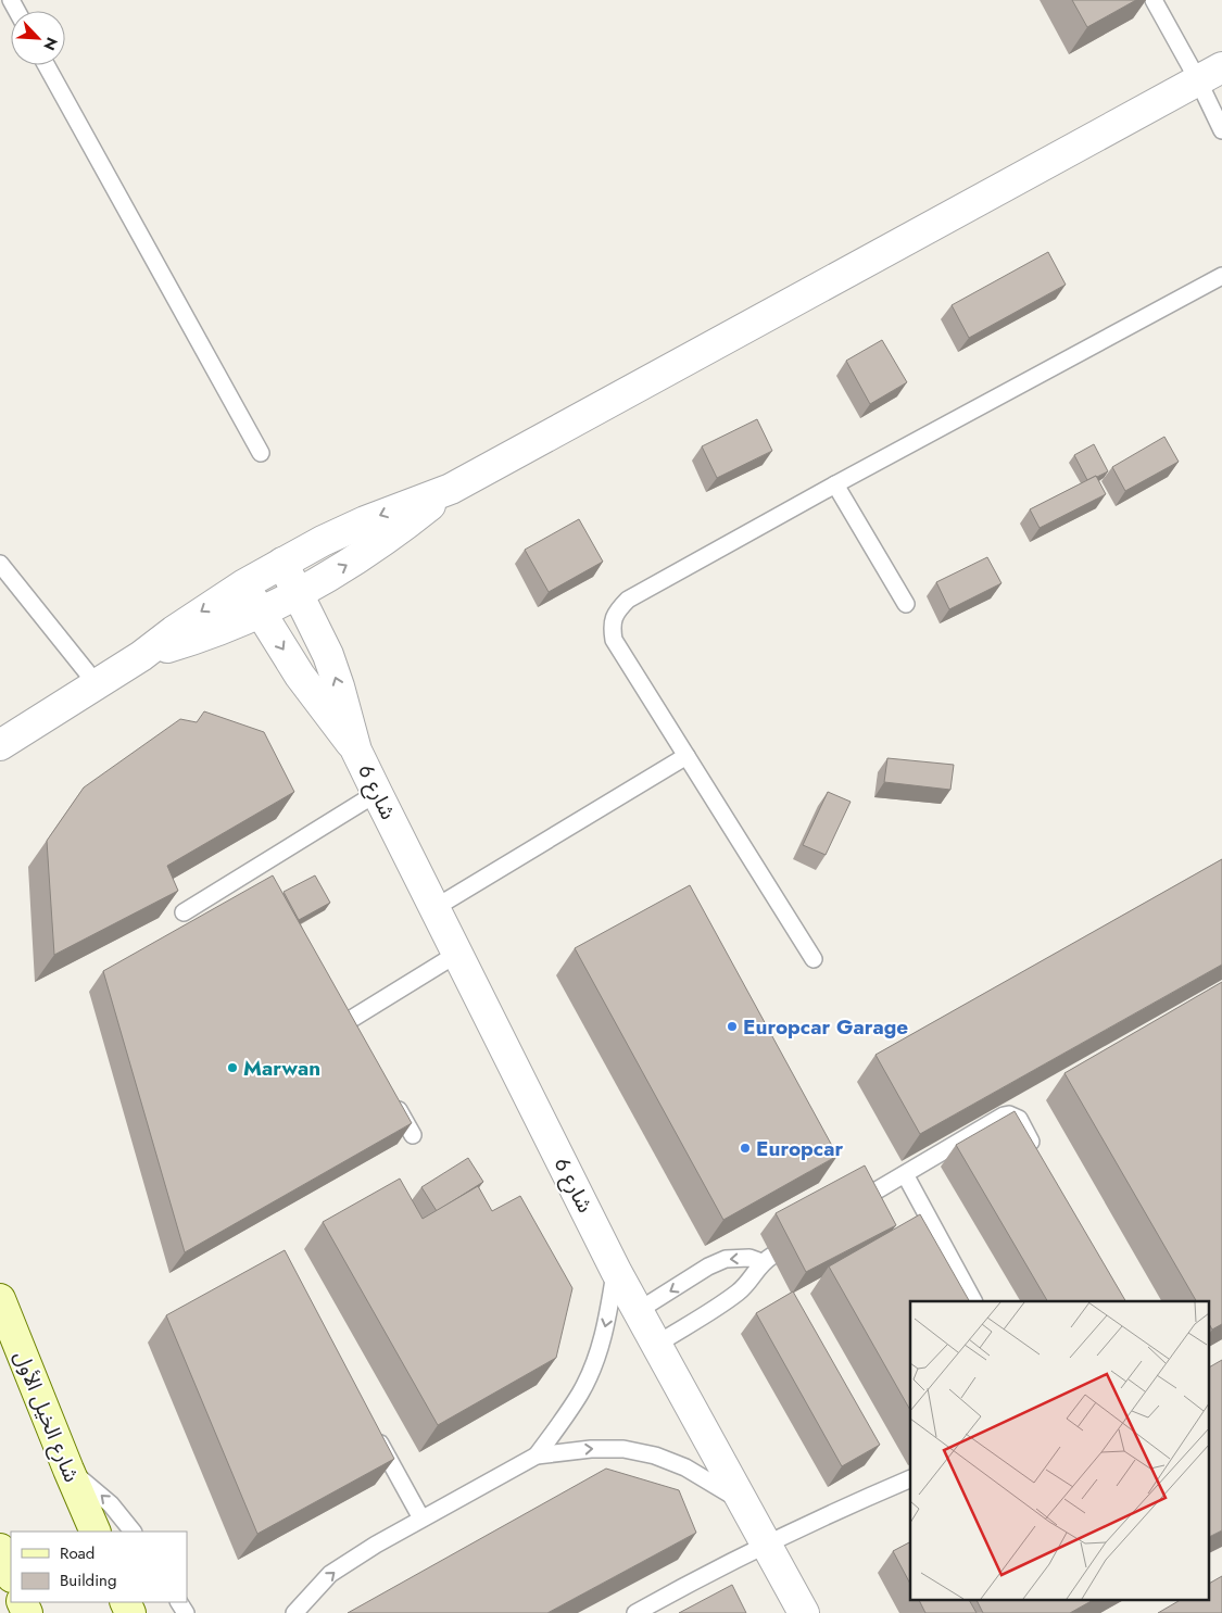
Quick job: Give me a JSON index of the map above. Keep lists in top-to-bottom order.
{
  "streets": {
    "main road": ["شارع الخيل الأول"],
    "street": ["شارع 6"]
  },
  "places": ["Europcar Garage", "Marwan", "Europcar"],
  "legend": ["Road", "Building"],
  "north": "bottom right"
}
